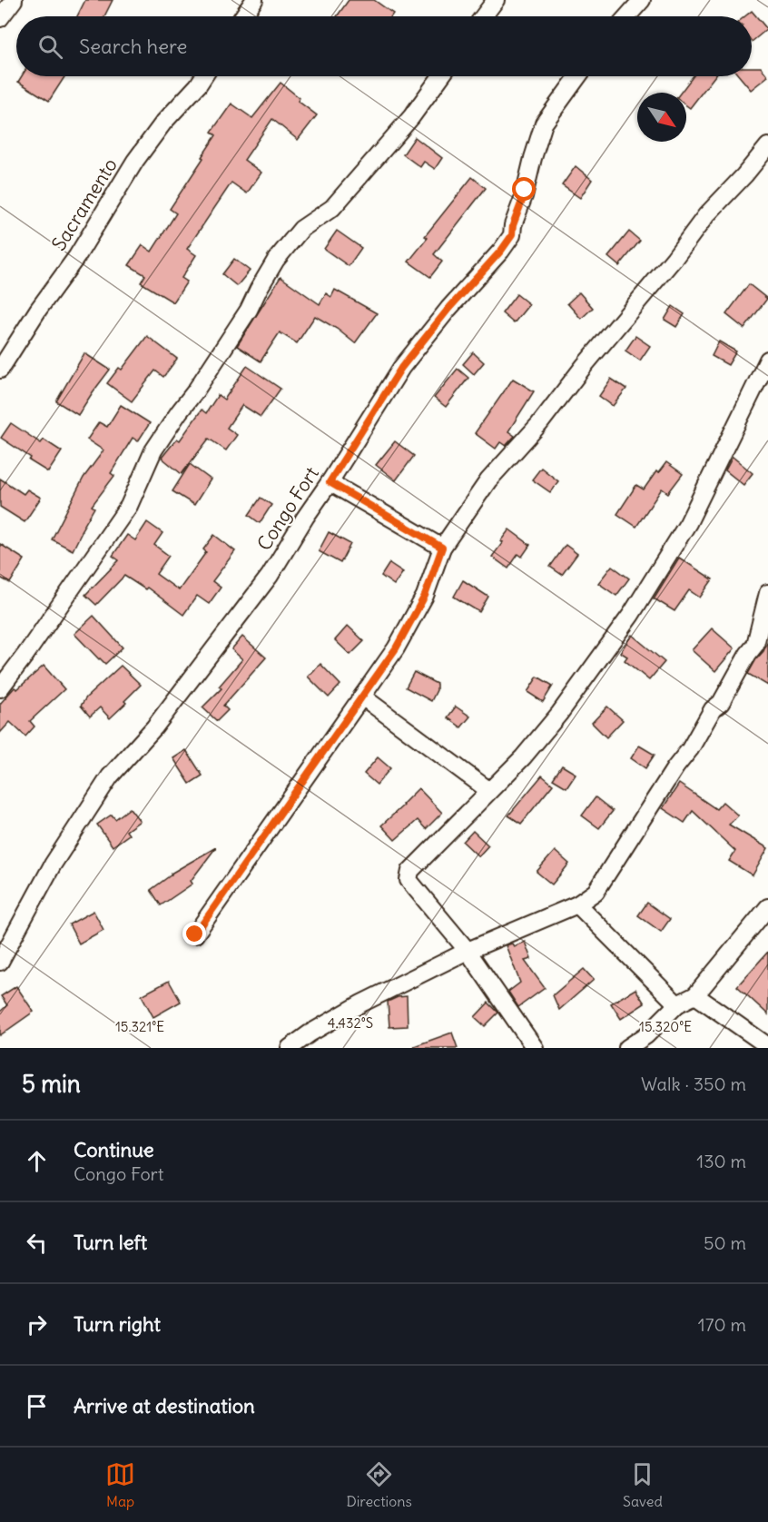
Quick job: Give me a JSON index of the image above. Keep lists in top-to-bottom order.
{
  "streets": {
    "street": ["Sacramento", "Congo Fort"]
  },
  "north": "bottom right",
  "page": {
    "search": "Search here",
    "heading": ["5 min", "Walk · 350 m"],
    "list": [
      ["Continue", "Congo Fort", "130 m"],
      ["Turn left", "50 m"],
      ["Turn right", "170 m"],
      "Arrive at destination"
    ],
    "nav": ["Map", "Directions", "Saved"]
  },
  "coordinates": ["4.432°S", "15.321°E", "15.320°E"]
}
